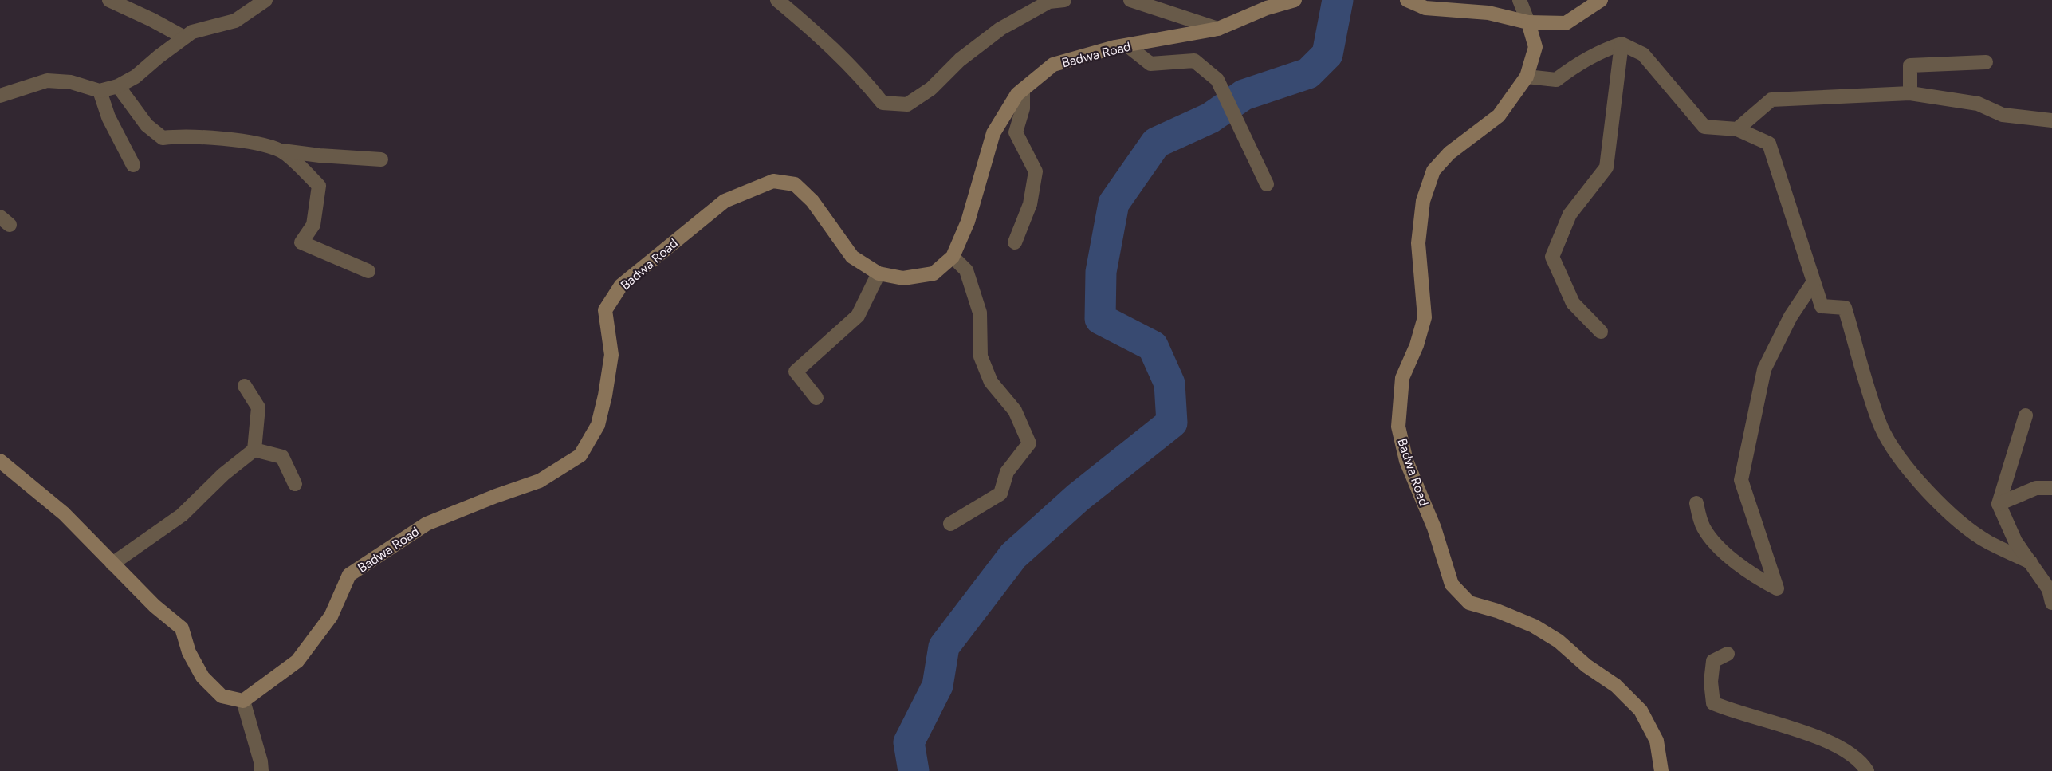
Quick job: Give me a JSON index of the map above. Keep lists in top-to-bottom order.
{
  "streets": {
    "street": ["Badwa Road"]
  }
}
